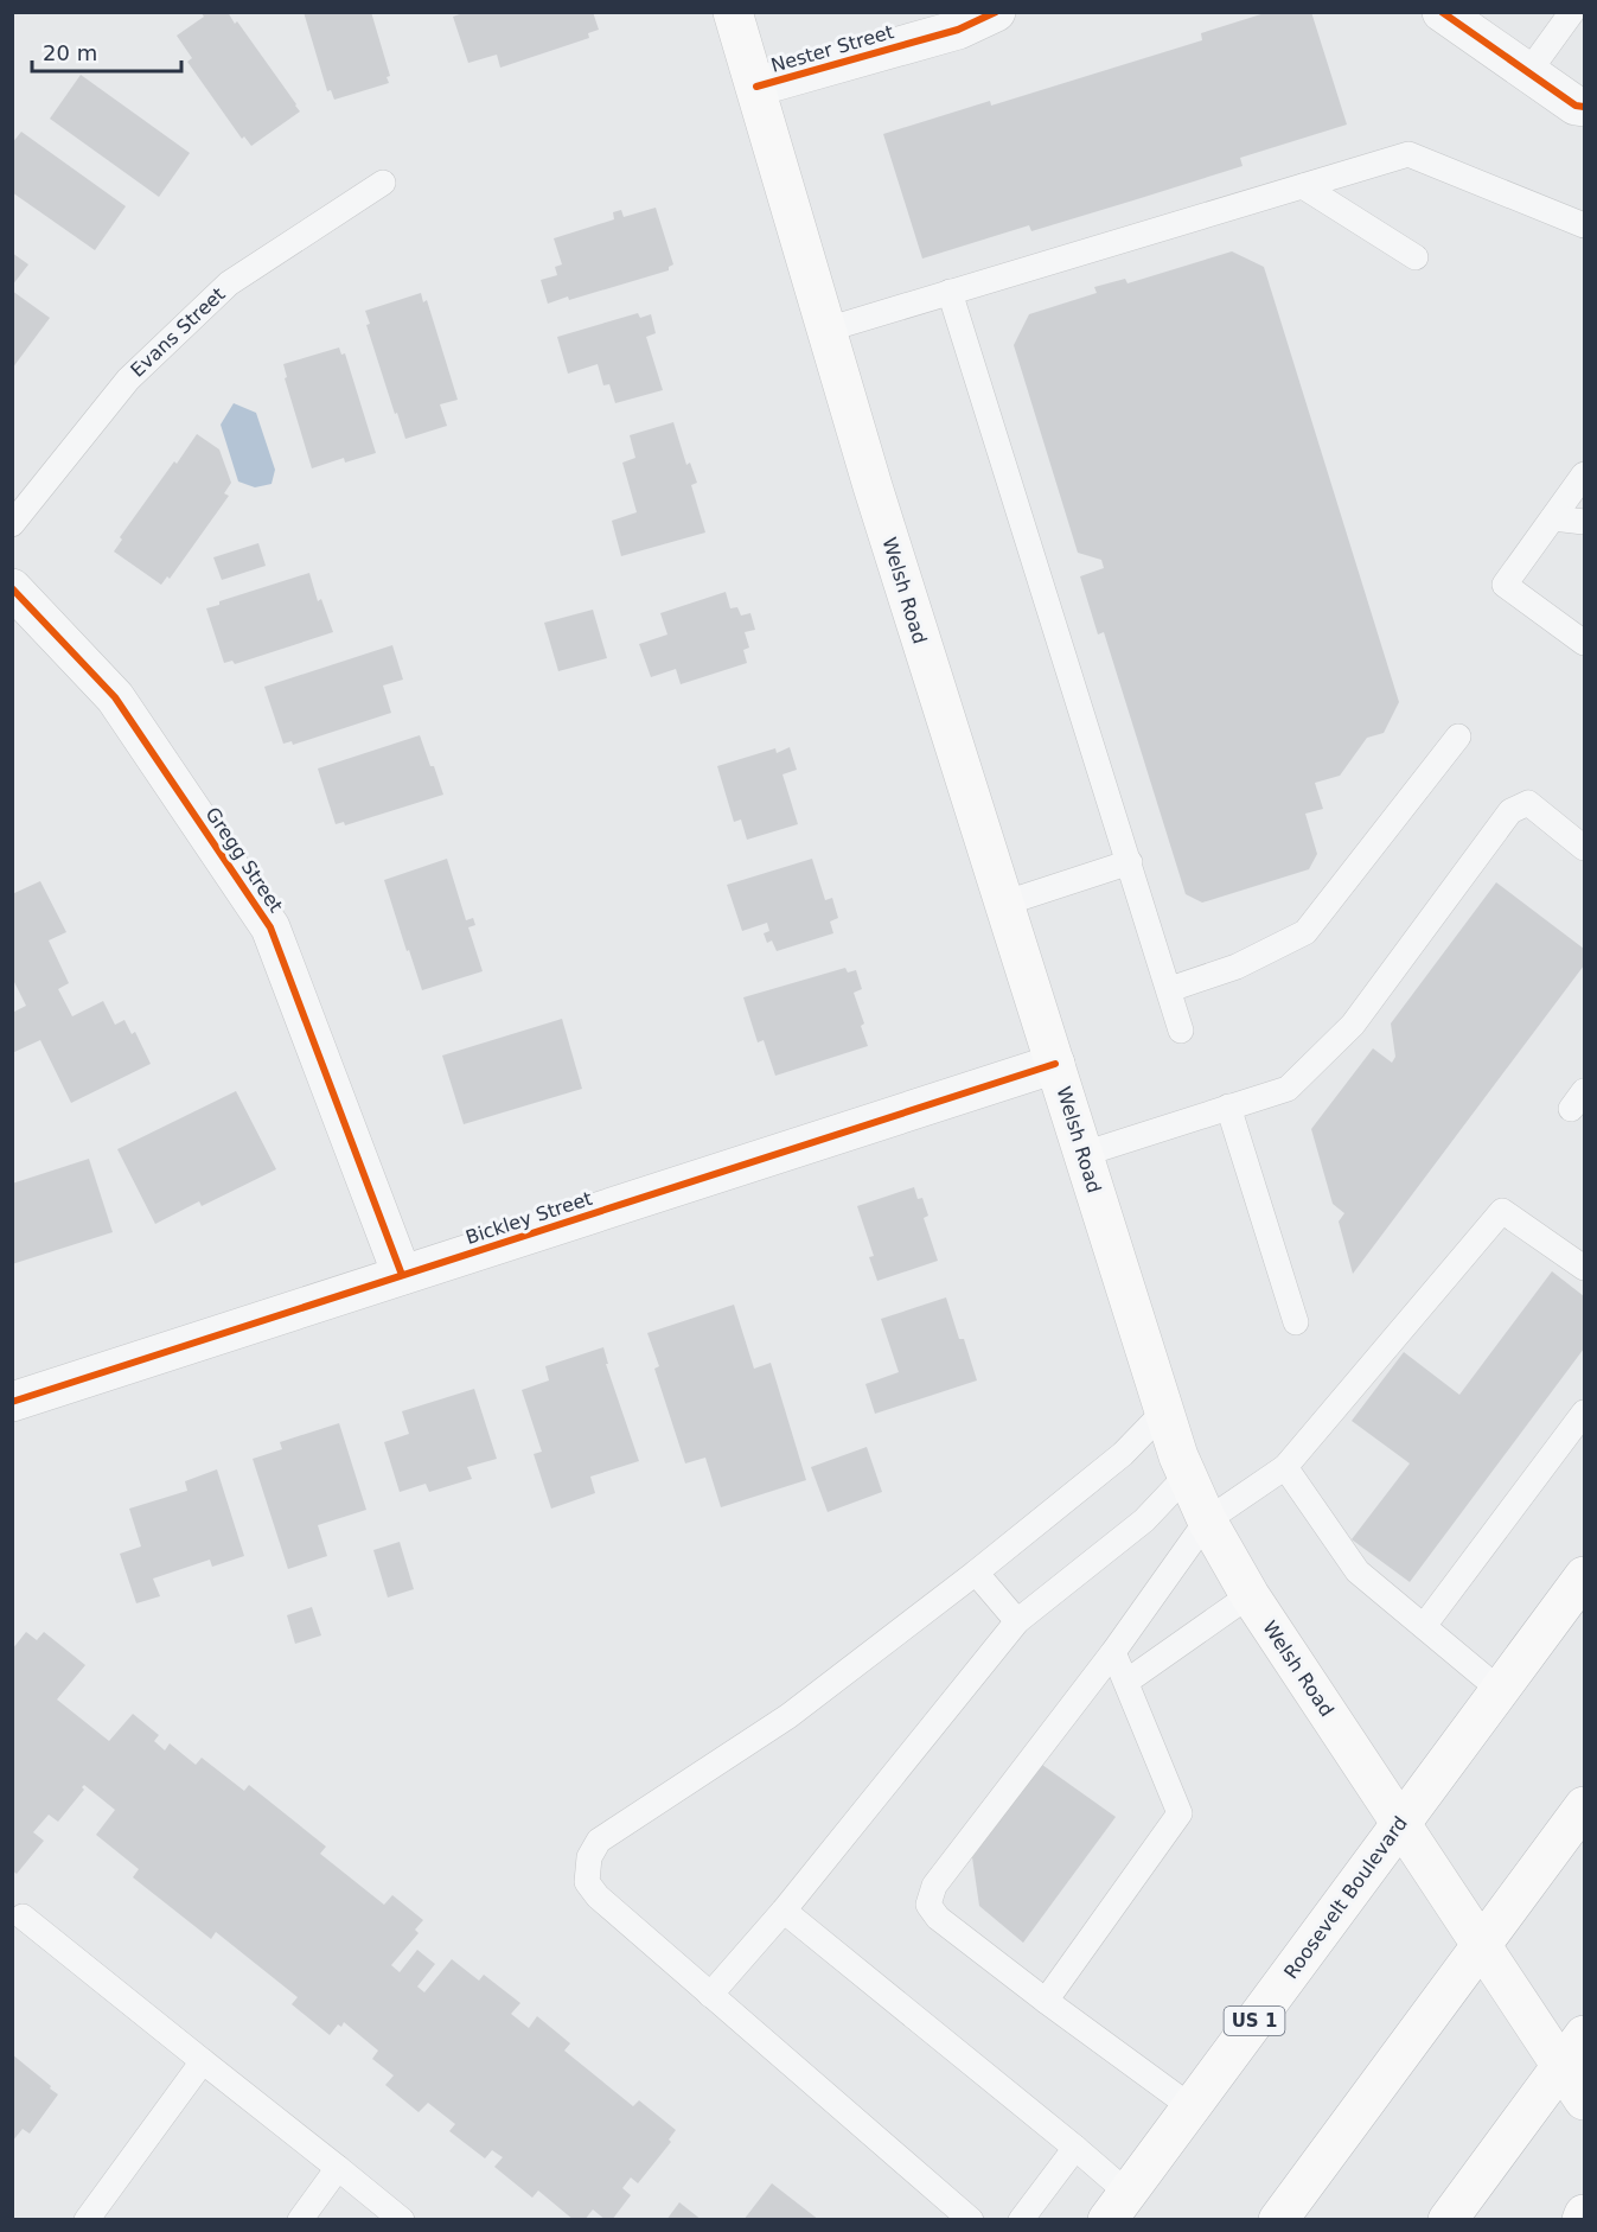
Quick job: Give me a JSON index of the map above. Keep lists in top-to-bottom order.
{
  "streets": {
    "main road": ["Welsh Road", "Roosevelt Boulevard", "US 1"],
    "street": ["Nester Street", "Gregg Street", "Bickley Street"],
    "lane": ["Evans Street"]
  },
  "crossings": [
    ["Nester Street", "Welsh Road"],
    ["Welsh Road", "Bickley Street"],
    ["Welsh Road", "Roosevelt Boulevard"],
    ["Gregg Street", "Bickley Street"]
  ],
  "scale_bar": "20 m"
}
